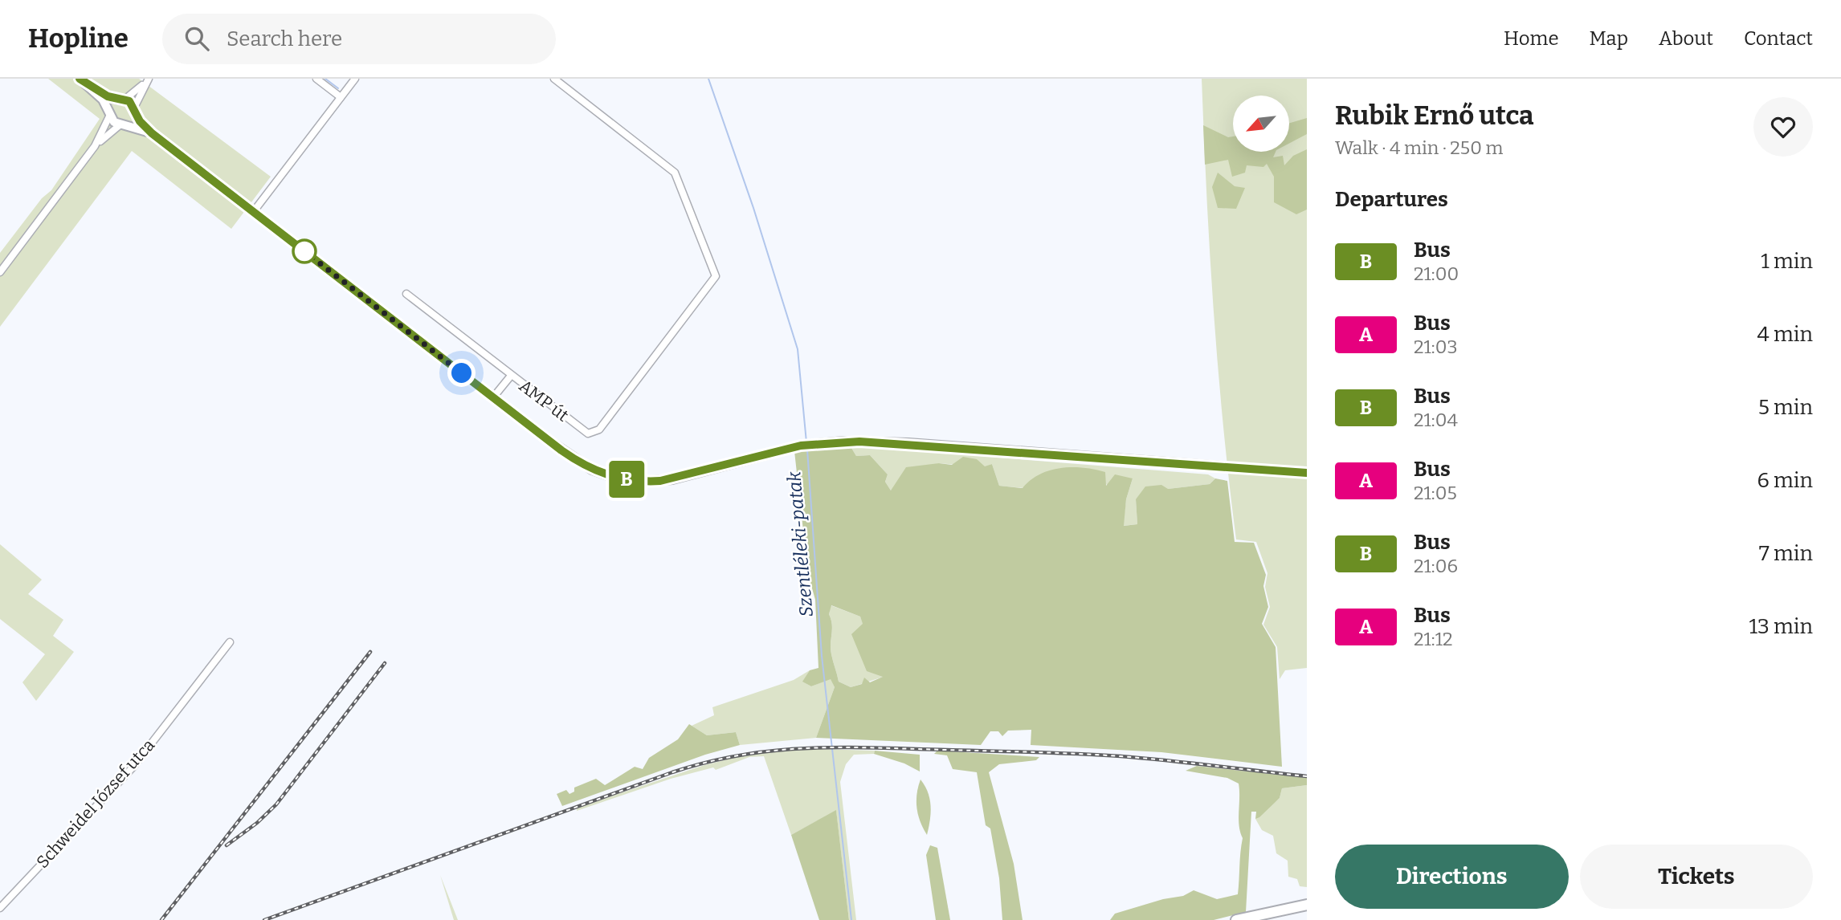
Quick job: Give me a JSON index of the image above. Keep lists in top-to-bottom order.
{
  "streets": {
    "street": ["AMP út", "Schweidel József utca"]
  },
  "water": ["Szentléleki-patak"],
  "lines": ["bus line B"],
  "north": "bottom left",
  "page": {
    "header": "Hopline",
    "search": "Search here",
    "nav": [
      "Home",
      "Map",
      "About",
      "Contact"
    ],
    "on_map": "B",
    "heading": [
      ["Rubik Ernő utca", "Walk · 4 min · 250 m"],
      "Departures"
    ],
    "list": [
      {
        "mark": "B",
        "name": "Bus",
        "note": "21:00",
        "value": "1 min"
      },
      {
        "mark": "A",
        "name": "Bus",
        "note": "21:03",
        "value": "4 min"
      },
      {
        "mark": "B",
        "name": "Bus",
        "note": "21:04",
        "value": "5 min"
      },
      {
        "mark": "A",
        "name": "Bus",
        "note": "21:05",
        "value": "6 min"
      },
      {
        "mark": "B",
        "name": "Bus",
        "note": "21:06",
        "value": "7 min"
      },
      {
        "mark": "A",
        "name": "Bus",
        "note": "21:12",
        "value": "13 min"
      }
    ],
    "buttons": ["Directions", "Tickets"]
  }
}
